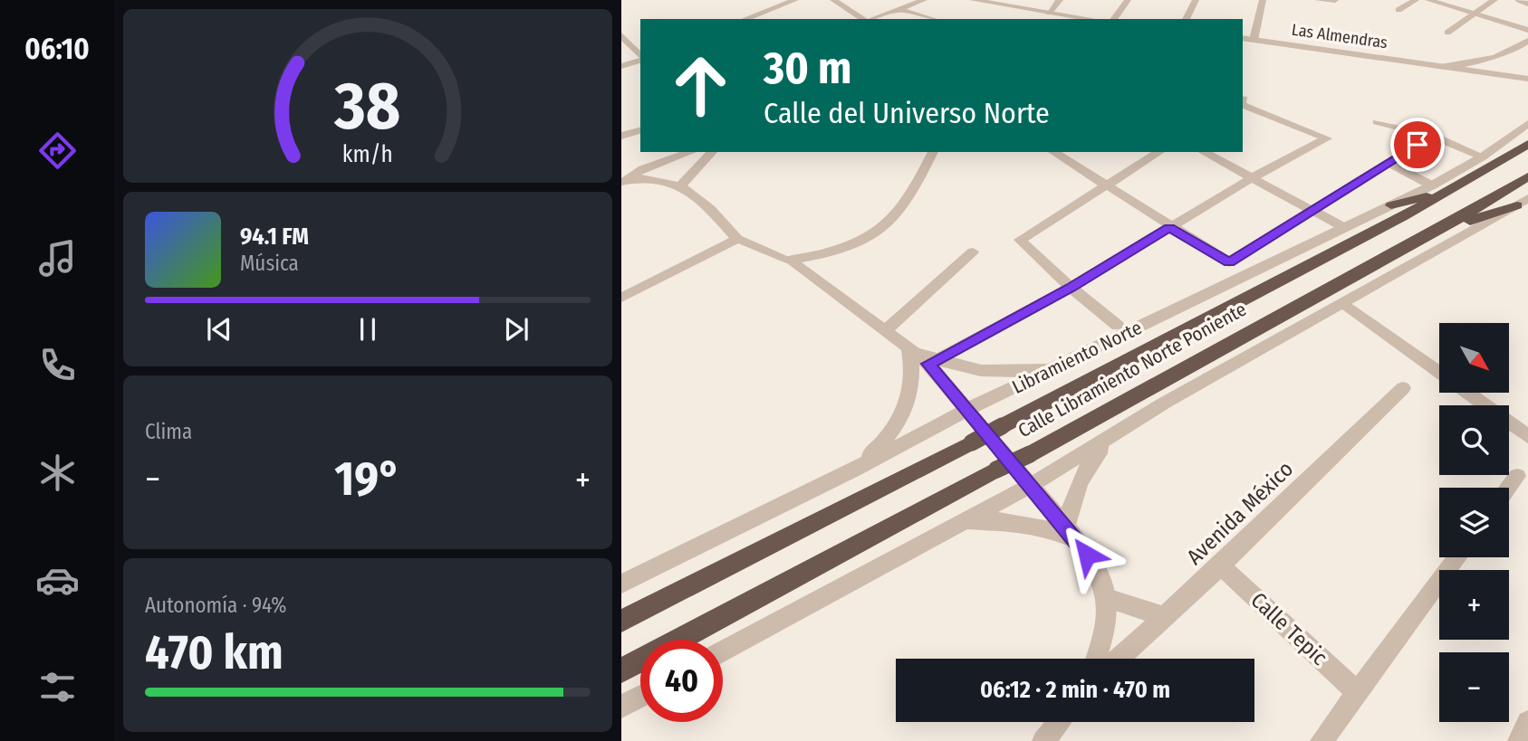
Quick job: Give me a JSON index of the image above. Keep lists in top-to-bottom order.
{
  "streets": {
    "highway": ["Calle Libramiento Norte Poniente"],
    "street": [
      "Las Almendras",
      "Libramiento Norte",
      "Avenida México",
      "Calle Tepic"
    ]
  },
  "crossings": [
    ["Avenida México", "Calle Tepic"]
  ],
  "north": "bottom right",
  "page": {
    "tabs": "06:10",
    "turn": ["30 m", "Calle del Universo Norte"],
    "song": ["94.1 FM", "Música"],
    "map_buttons": ["+", "−"],
    "tile": [
      "Clima",
      ["Autonomía · 94%", "470 km"]
    ],
    "heat": ["−", "19°", "+"],
    "limit": "40",
    "trip": "06:12 · 2 min · 470 m",
    "gauge": ["38", "km/h"]
  }
}
